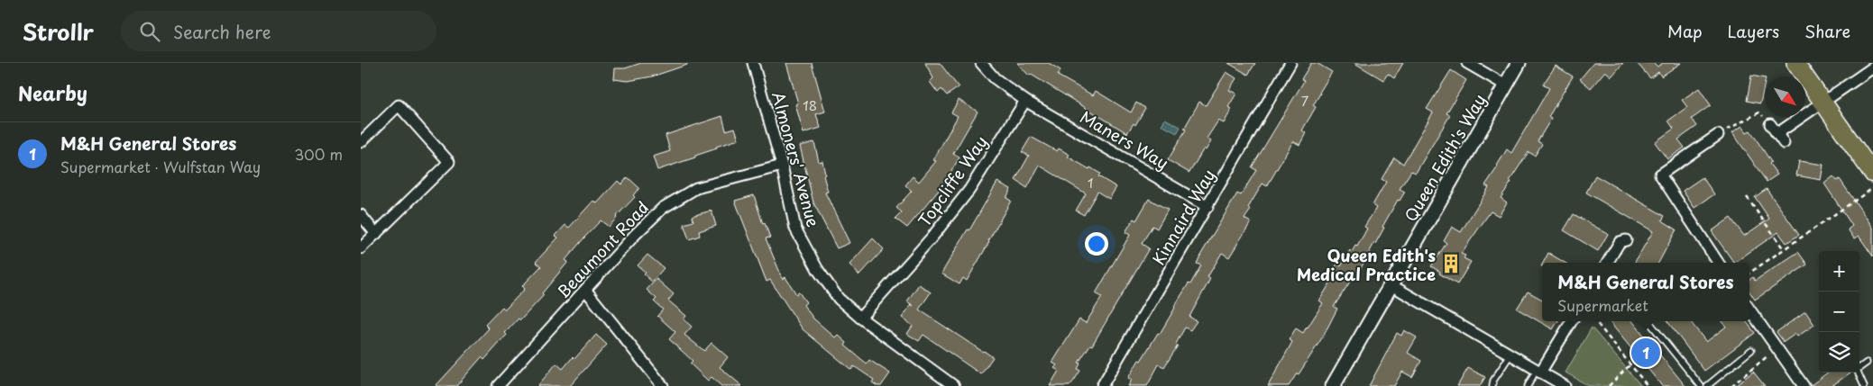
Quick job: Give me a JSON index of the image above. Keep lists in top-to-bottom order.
{
  "streets": {
    "street": [
      "Maners Way",
      "Queen Edith's Way",
      "Almoners' Avenue",
      "Topcliffe Way",
      "Kinnaird Way",
      "Beaumont Road"
    ]
  },
  "crossings": [
    ["Maners Way", "Topcliffe Way"],
    ["Maners Way", "Kinnaird Way"],
    ["Almoners' Avenue", "Topcliffe Way"],
    ["Almoners' Avenue", "Beaumont Road"]
  ],
  "places": {
    "building": ["Queen Edith's Medical Practice"]
  },
  "house_numbers": ["7", "18", "1"],
  "north": "bottom right",
  "page": {
    "header": "Strollr",
    "search": "Search here",
    "nav": ["Map", "Layers", "Share"],
    "heading": "Nearby",
    "list": [
      {
        "mark": "1",
        "name": "M&H General Stores",
        "note": "Supermarket · Wulfstan Way",
        "value": "300 m"
      }
    ],
    "map_buttons": ["+", "−"],
    "popup": ["M&H General Stores", "Supermarket"],
    "pins": "1"
  }
}
